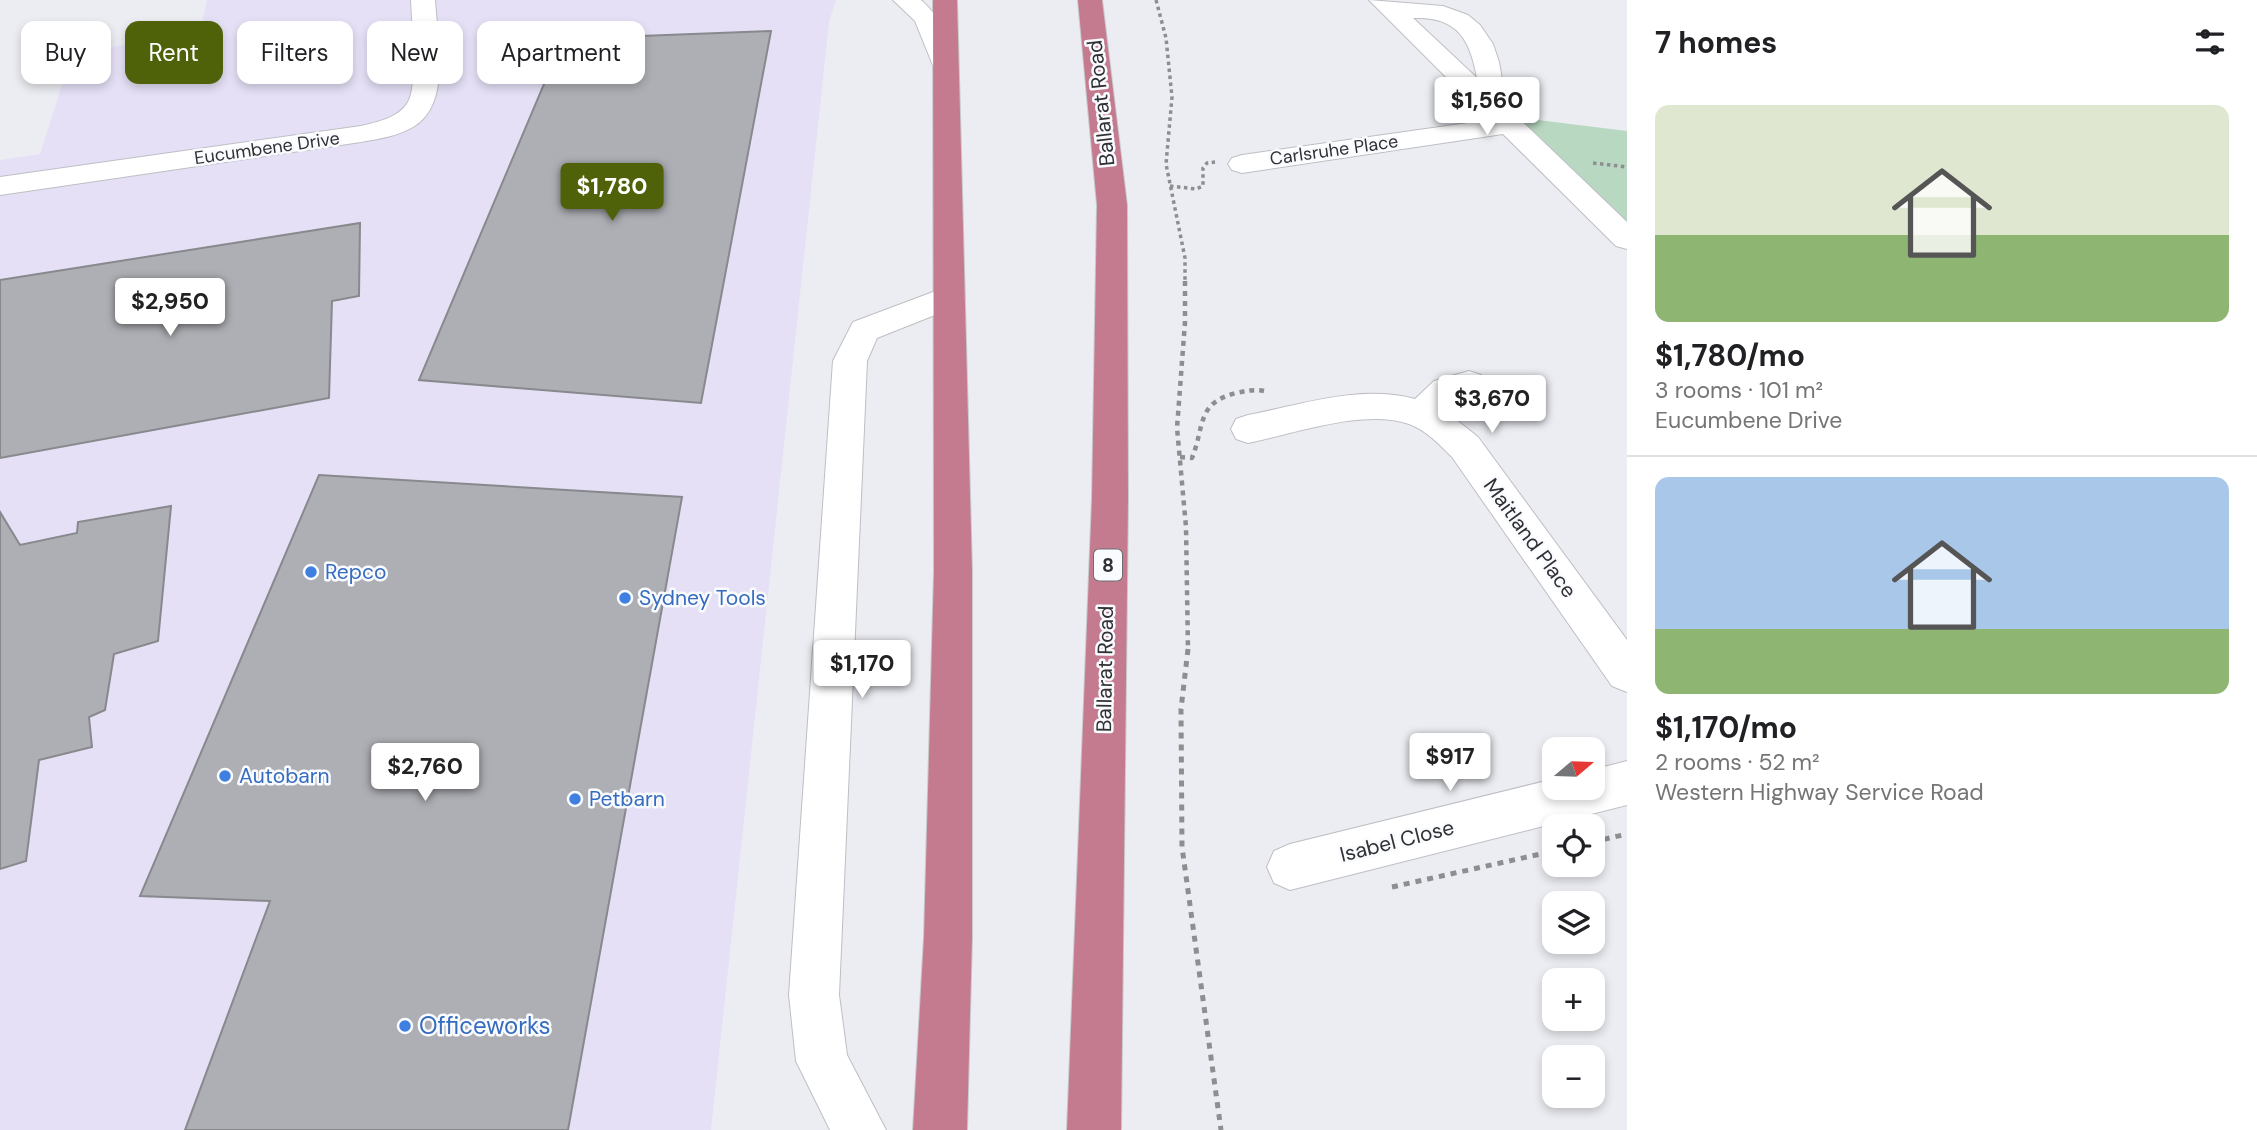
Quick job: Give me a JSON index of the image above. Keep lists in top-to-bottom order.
{
  "streets": {
    "highway": ["Ballarat Road", "8"],
    "street": [
      "Eucumbene Drive",
      "Carlsruhe Place",
      "Maitland Place",
      "Isabel Close"
    ]
  },
  "places": [
    "Repco",
    "Sydney Tools",
    "Autobarn",
    "Petbarn",
    "Officeworks"
  ],
  "north": "right",
  "page": {
    "heading": "7 homes",
    "chip": [
      "Buy",
      "Rent",
      "Filters",
      "New",
      "Apartment"
    ],
    "price": [
      "$1,560",
      "$1,780",
      "$2,950",
      "$3,670",
      "$1,170",
      "$917",
      "$2,760"
    ],
    "list": [
      {
        "name": "$1,780/mo",
        "note": "3 rooms · 101 m² · Eucumbene Drive"
      },
      {
        "name": "$1,170/mo",
        "note": "2 rooms · 52 m² · Western Highway Service Road"
      }
    ],
    "map_buttons": ["+", "−"]
  }
}
